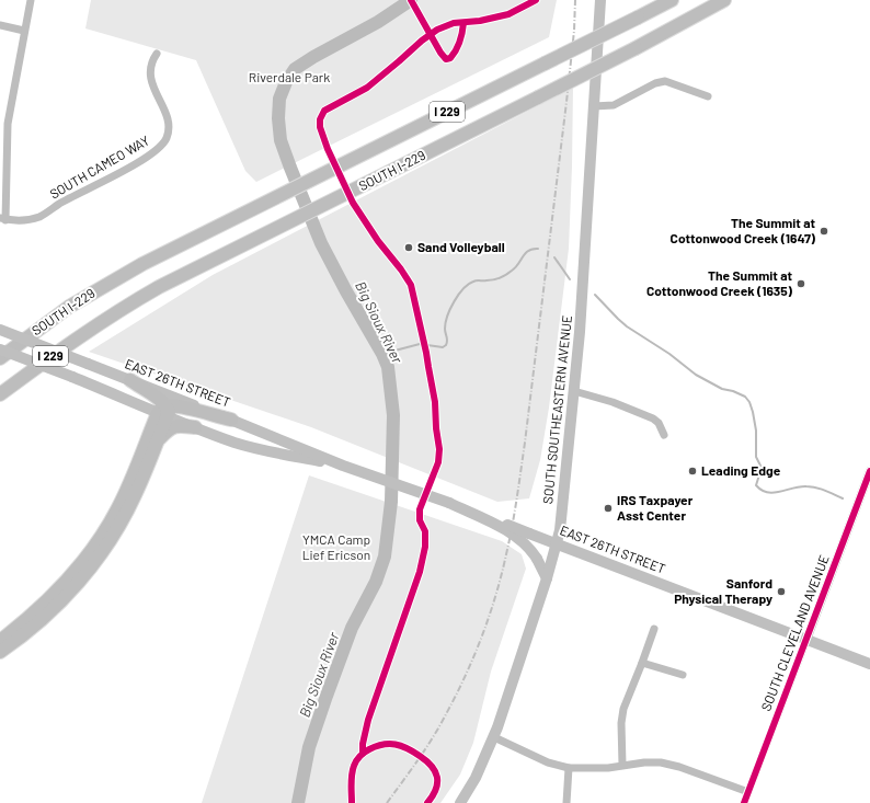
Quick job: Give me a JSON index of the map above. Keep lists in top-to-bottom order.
{
  "streets": {
    "highway": ["I 229", "SOUTH I-229"],
    "main road": ["EAST 26TH STREET", "SOUTH SOUTHEASTERN AVENUE"],
    "street": ["SOUTH CAMEO WAY", "SOUTH CLEVELAND AVENUE"]
  },
  "crossings": [
    ["EAST 26TH STREET", "SOUTH SOUTHEASTERN AVENUE"],
    ["EAST 26TH STREET", "SOUTH CLEVELAND AVENUE"]
  ],
  "water": ["Big Sioux River"],
  "parks": ["Riverdale Park", "YMCA Camp Lief Ericson"],
  "places": [
    "The Summit at Cottonwood Creek (1647)",
    "Sand Volleyball",
    "The Summit at Cottonwood Creek (1635)",
    "Leading Edge",
    "IRS Taxpayer Asst Center",
    "Sanford Physical Therapy"
  ]
}
